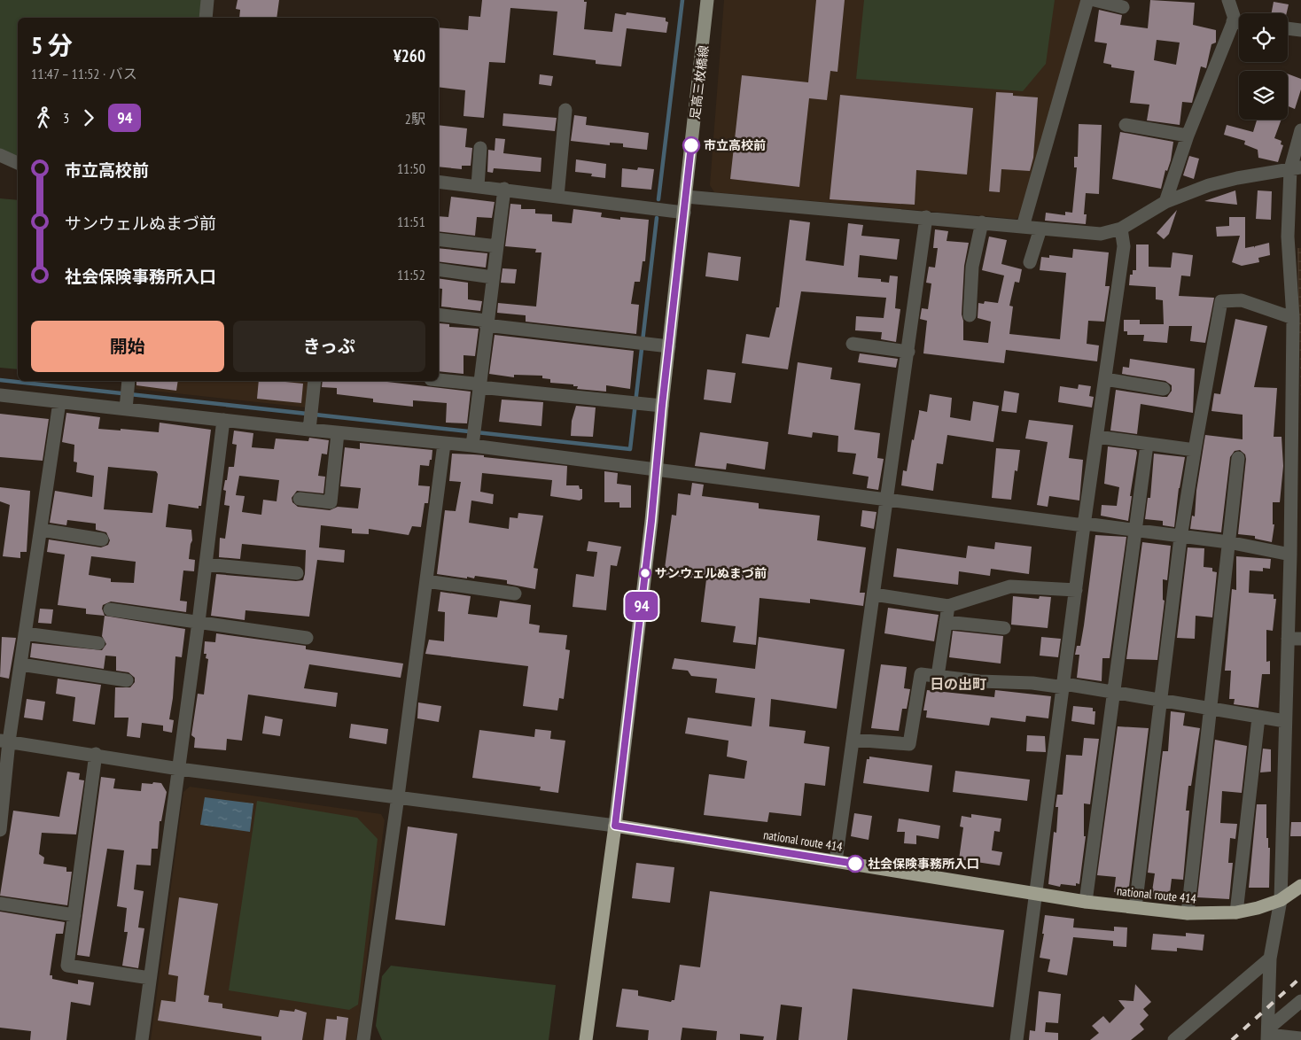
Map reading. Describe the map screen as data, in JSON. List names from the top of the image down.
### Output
{
  "streets": {
    "highway": ["national route 414"],
    "main road": ["足高三枚橋線"]
  },
  "crossings": [
    ["足高三枚橋線", "national route 414"]
  ],
  "districts": ["日の出町"],
  "places": ["市立高校前", "サンウェルぬまづ前", "社会保険事務所入口"],
  "lines": ["bus line 94"],
  "page": {
    "on_map": "94",
    "heading": ["5 分", "11:47 – 11:52 · バス", "¥260"],
    "legs": ["3", "94", "2駅"],
    "list": [
      {
        "name": "市立高校前",
        "value": "11:50"
      },
      {
        "name": "サンウェルぬまづ前",
        "value": "11:51"
      },
      {
        "name": "社会保険事務所入口",
        "value": "11:52"
      }
    ],
    "buttons": ["開始", "きっぷ"]
  }
}
